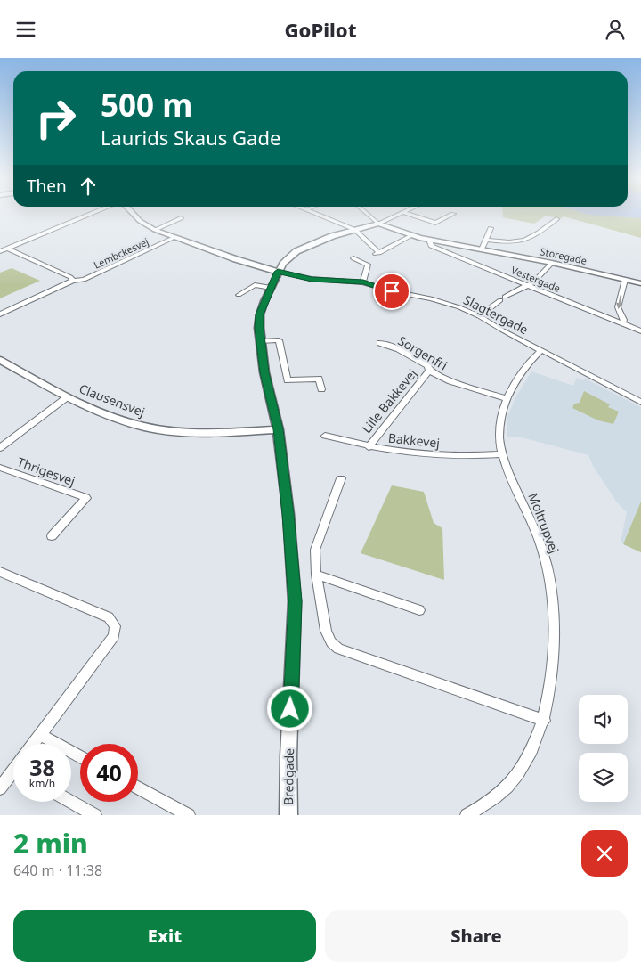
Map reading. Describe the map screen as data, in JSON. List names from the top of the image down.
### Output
{
  "streets": {
    "street": [
      "Lembckesvej",
      "Storegade",
      "Vestergade",
      "Slagtergade",
      "Sorgenfri",
      "Clausensvej",
      "Lille Bakkevej",
      "Bakkevej",
      "Thrigesvej",
      "Moltrupvej",
      "Bredgade"
    ]
  },
  "crossings": [
    ["Storegade", "Vestergade"],
    ["Storegade", "Bredgade"],
    ["Slagtergade", "Moltrupvej"],
    ["Slagtergade", "Bredgade"],
    ["Sorgenfri", "Lille Bakkevej"],
    ["Sorgenfri", "Moltrupvej"],
    ["Clausensvej", "Thrigesvej"],
    ["Clausensvej", "Bredgade"],
    ["Lille Bakkevej", "Bakkevej"],
    ["Bakkevej", "Moltrupvej"]
  ],
  "page": {
    "header": "GoPilot",
    "turn": ["500 m", "Laurids Skaus Gade"],
    "then": "Then",
    "speed": "38 km/h",
    "limit": "40",
    "heading": ["2 min", "640 m · 11:38"],
    "buttons": ["Exit", "Share"]
  }
}
